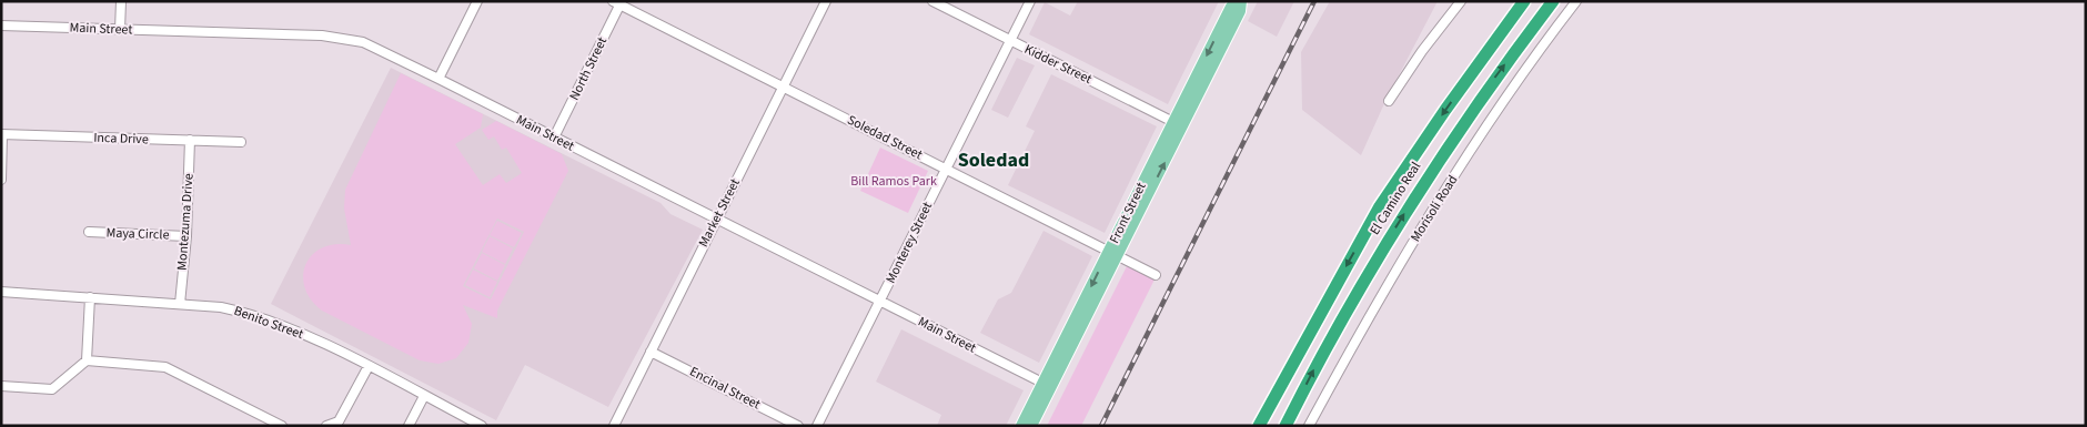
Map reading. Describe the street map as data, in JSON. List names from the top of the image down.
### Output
{
  "streets": {
    "highway": ["El Camino Real"],
    "main road": ["Front Street"],
    "street": [
      "Main Street",
      "Kidder Street",
      "North Street",
      "Soledad Street",
      "Inca Drive",
      "Morisoli Road",
      "Market Street",
      "Montezuma Drive",
      "Maya Circle",
      "Monterey Street",
      "Benito Street",
      "Encinal Street"
    ]
  },
  "crossings": [
    ["Main Street", "North Street"],
    ["Main Street", "Market Street"],
    ["Main Street", "Front Street"],
    ["Main Street", "Monterey Street"],
    ["Kidder Street", "Front Street"],
    ["Kidder Street", "Monterey Street"],
    ["North Street", "Soledad Street"],
    ["Soledad Street", "Market Street"],
    ["Soledad Street", "Front Street"],
    ["Soledad Street", "Monterey Street"],
    ["Inca Drive", "Montezuma Drive"],
    ["Market Street", "Encinal Street"],
    ["Montezuma Drive", "Maya Circle"],
    ["Montezuma Drive", "Benito Street"]
  ],
  "districts": ["Soledad"],
  "parks": ["Bill Ramos Park"]
}
